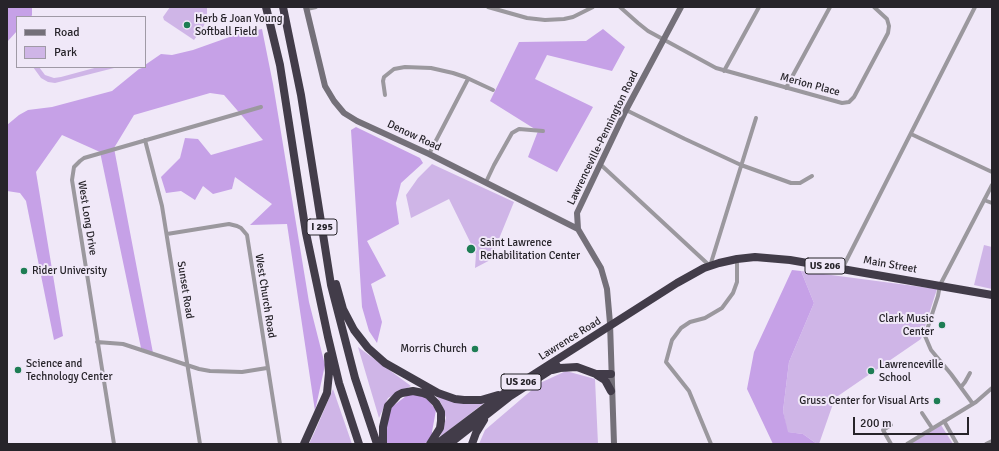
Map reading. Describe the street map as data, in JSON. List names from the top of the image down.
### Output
{
  "streets": {
    "highway": [
      "I 295",
      "Main Street",
      "US 206",
      "Lawrence Road"
    ],
    "street": [
      "Merion Place",
      "Denow Road",
      "Lawrenceville-Pennington Road",
      "West Long Drive",
      "Sunset Road",
      "West Church Road"
    ]
  },
  "crossings": [
    ["Merion Place", "Lawrenceville-Pennington Road"],
    ["Denow Road", "Lawrenceville-Pennington Road"],
    ["West Long Drive", "Sunset Road"],
    ["Main Street", "Lawrence Road"],
    ["Sunset Road", "West Church Road"]
  ],
  "places": [
    "Herb & Joan Young Softball Field",
    "Saint Lawrence Rehabilitation Center",
    "Rider University",
    "Clark Music Center",
    "Morris Church",
    "Science and Technology Center",
    "Lawrenceville School",
    "Gruss Center for Visual Arts"
  ],
  "legend": ["Road", "Park"],
  "scale_bar": "200 m"
}
